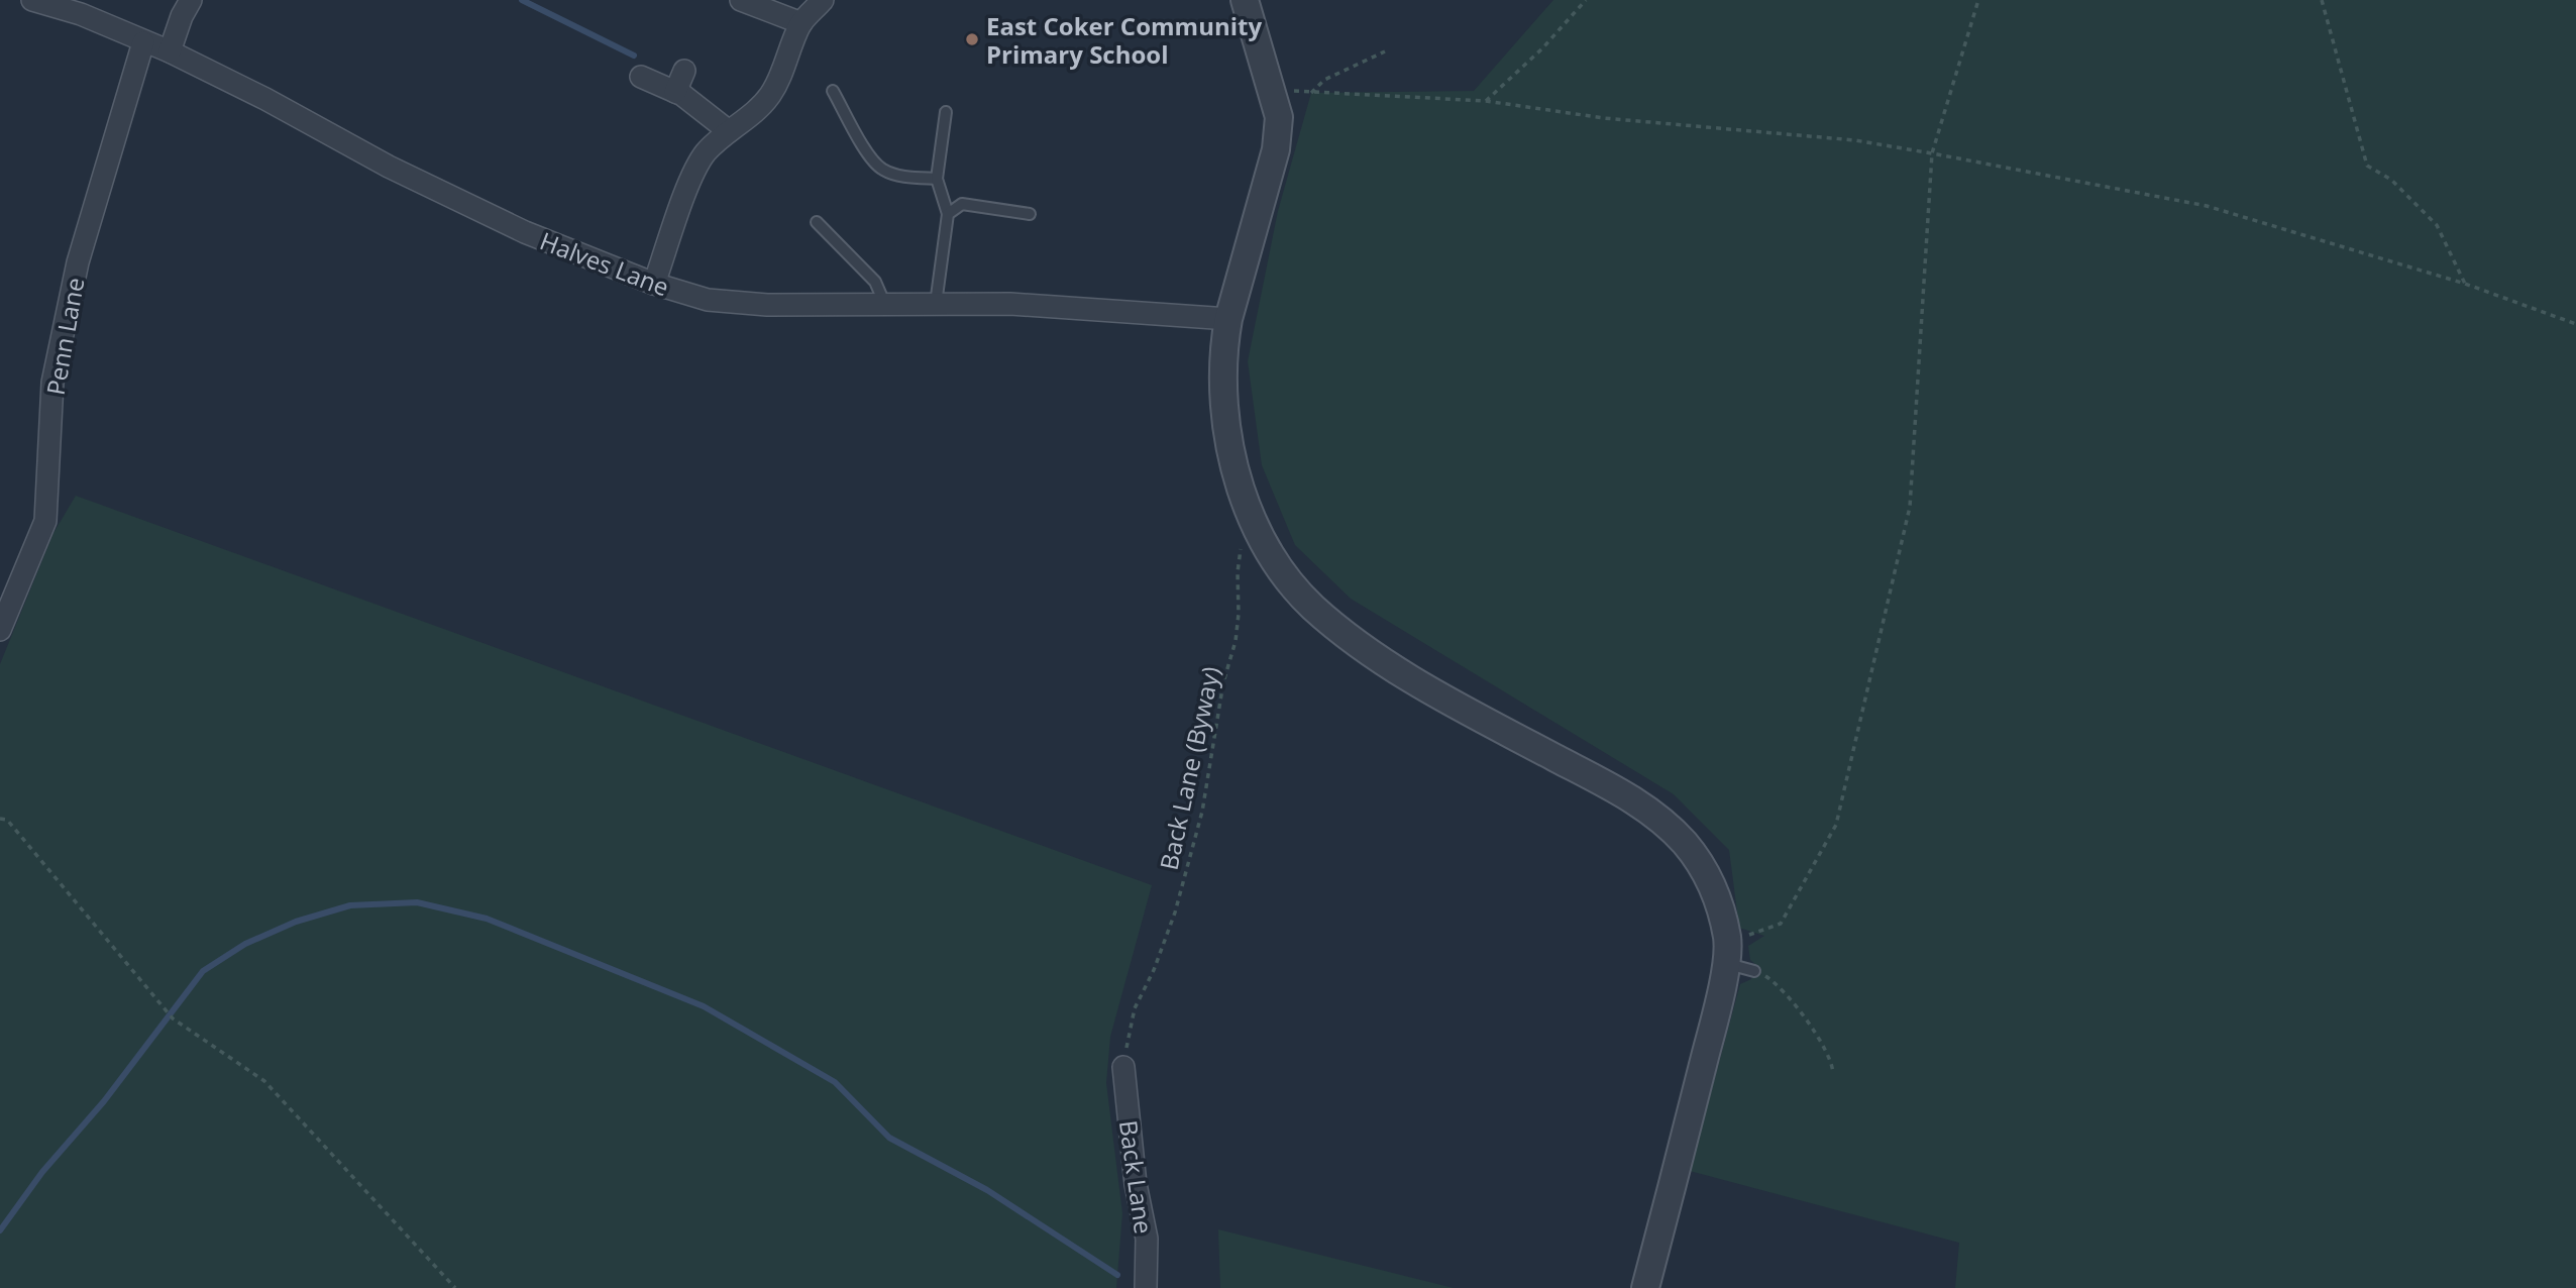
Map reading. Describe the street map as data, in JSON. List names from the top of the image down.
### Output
{
  "streets": {
    "street": ["Halves Lane", "Penn Lane", "Back Lane"],
    "path": ["Back Lane (Byway)"]
  },
  "crossings": [
    ["Halves Lane", "Penn Lane"],
    ["Back Lane (Byway)", "Back Lane"]
  ],
  "places": ["East Coker Community Primary School"]
}
